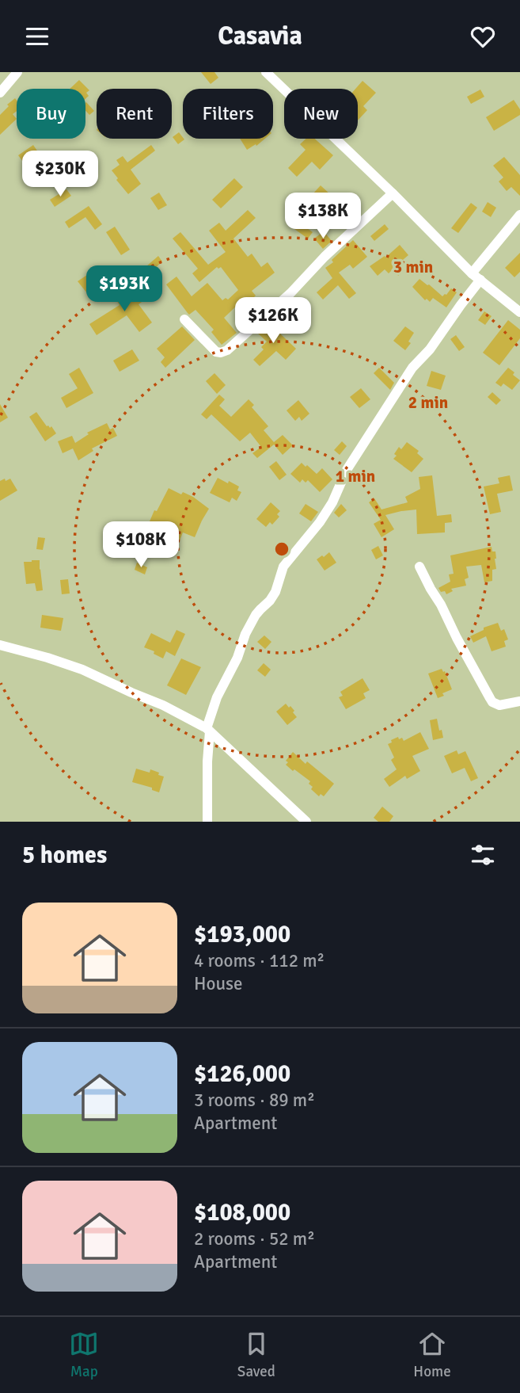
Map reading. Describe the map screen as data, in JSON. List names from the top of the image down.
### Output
{
  "page": {
    "header": "Casavia",
    "chip": [
      "Buy",
      "Rent",
      "Filters",
      "New"
    ],
    "price": [
      "$230K",
      "$138K",
      "$193K",
      "$126K",
      "$108K"
    ],
    "heading": "5 homes",
    "list": [
      {
        "name": "$193,000",
        "note": "4 rooms · 112 m² · House"
      },
      {
        "name": "$126,000",
        "note": "3 rooms · 89 m² · Apartment"
      },
      {
        "name": "$108,000",
        "note": "2 rooms · 52 m² · Apartment"
      }
    ],
    "tabs": ["Map", "Saved", "Home"]
  },
  "rings": ["3 min", "2 min", "1 min"]
}
